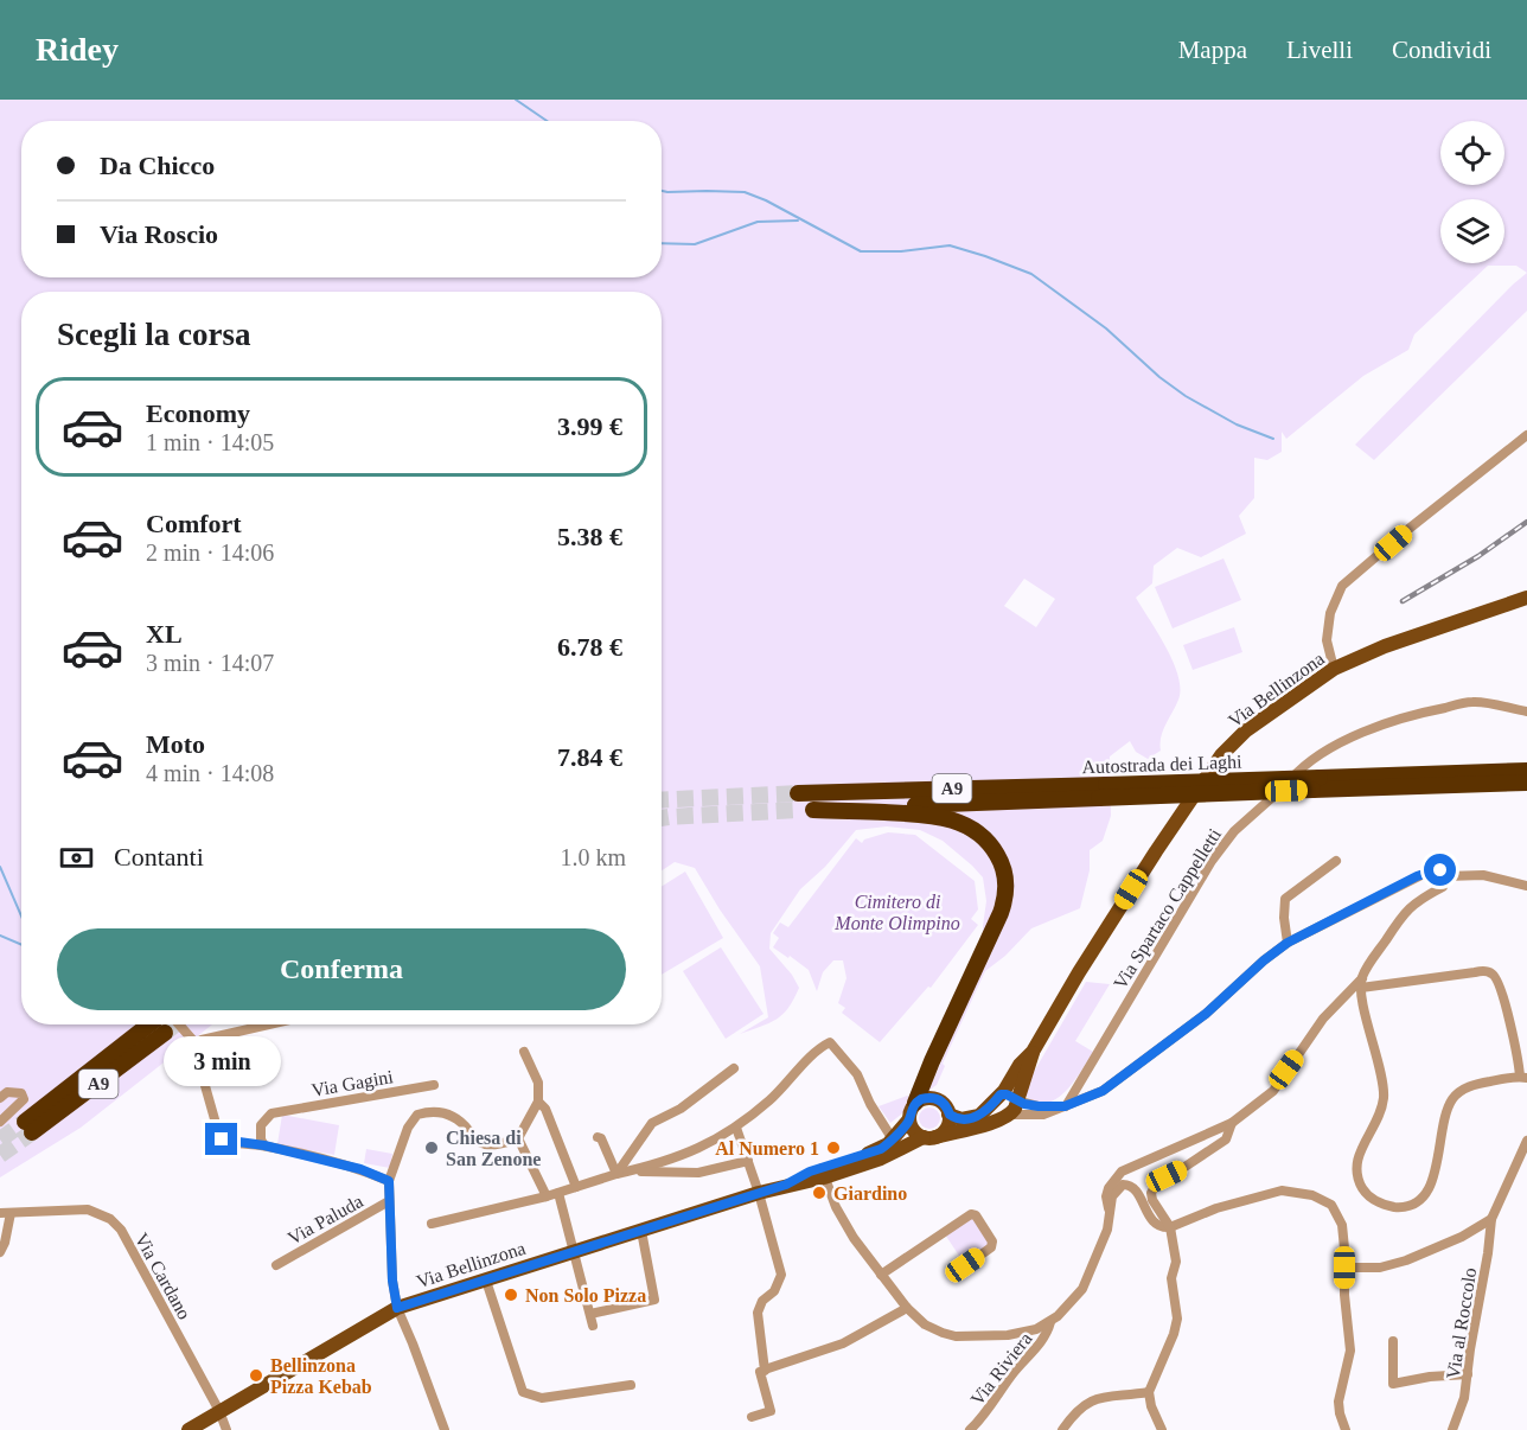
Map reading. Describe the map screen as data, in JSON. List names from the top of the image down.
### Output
{
  "streets": {
    "highway": ["Autostrada dei Laghi", "A9"],
    "main road": ["Via Bellinzona"],
    "street": [
      "Via Spartaco Cappelletti",
      "Via Gagini",
      "Via Paluda",
      "Via Cardano",
      "Via al Roccolo",
      "Via Riviera"
    ]
  },
  "crossings": [
    ["Via Bellinzona", "Autostrada dei Laghi"],
    ["Via Bellinzona", "Via Paluda"],
    ["Via Bellinzona", "Via Cardano"]
  ],
  "parks": ["Cimitero di Monte Olimpino"],
  "places": [
    "Chiesa di San Zenone",
    "Al Numero 1",
    "Giardino",
    "Non Solo Pizza",
    "Bellinzona Pizza Kebab"
  ],
  "page": {
    "header": "Ridey",
    "nav": ["Mappa", "Livelli", "Condividi"],
    "banner": ["Da Chicco", "Via Roscio"],
    "heading": "Scegli la corsa",
    "list": [
      {
        "name": "Economy",
        "note": "1 min · 14:05",
        "value": "3.99 €"
      },
      {
        "name": "Comfort",
        "note": "2 min · 14:06",
        "value": "5.38 €"
      },
      {
        "name": "XL",
        "note": "3 min · 14:07",
        "value": "6.78 €"
      },
      {
        "name": "Moto",
        "note": "4 min · 14:08",
        "value": "7.84 €"
      }
    ],
    "pay": ["Contanti", "1.0 km"],
    "buttons": "Conferma",
    "bubble": "3 min"
  }
}
